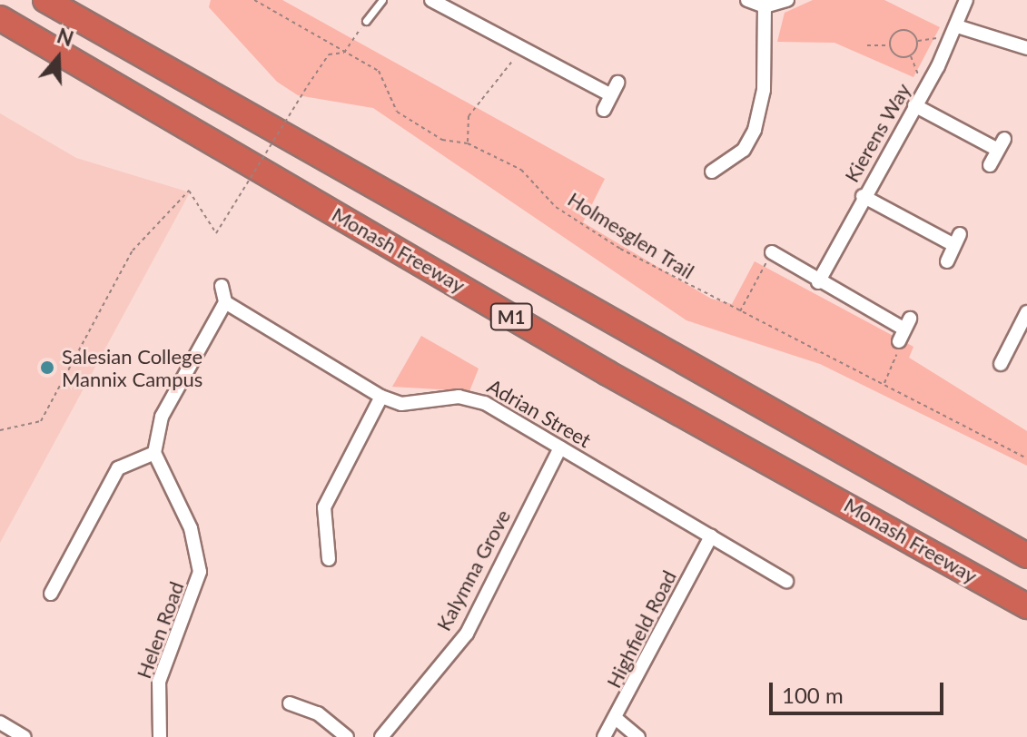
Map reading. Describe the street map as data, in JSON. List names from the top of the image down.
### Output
{
  "streets": {
    "highway": ["Monash Freeway", "M1"],
    "street": [
      "Kierens Way",
      "Adrian Street",
      "Kalymna Grove",
      "Highfield Road",
      "Helen Road"
    ],
    "path": ["Holmesglen Trail"]
  },
  "crossings": [
    ["Adrian Street", "Kalymna Grove"],
    ["Adrian Street", "Highfield Road"]
  ],
  "places": ["Salesian College Mannix Campus"],
  "scale_bar": "100 m",
  "north": "top"
}
